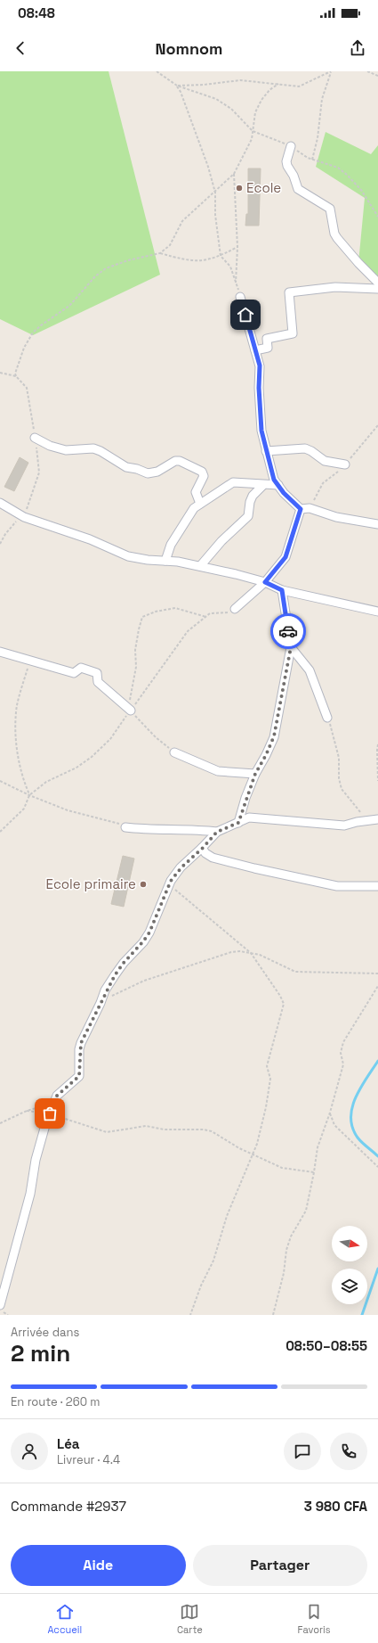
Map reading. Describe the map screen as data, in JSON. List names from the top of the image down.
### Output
{
  "places": ["Ecole", "Ecole primaire"],
  "north": "right",
  "page": {
    "status": "08:48",
    "header": "Nomnom",
    "heading": ["2 min", "Arrivée dans", "08:50–08:55"],
    "panel": [
      "Léa",
      "Livreur · 4.4",
      "Commande #2937",
      "3 980 CFA"
    ],
    "bar": "En route · 260 m",
    "buttons": ["Aide", "Partager"],
    "tabs": ["Accueil", "Carte", "Favoris"]
  }
}
